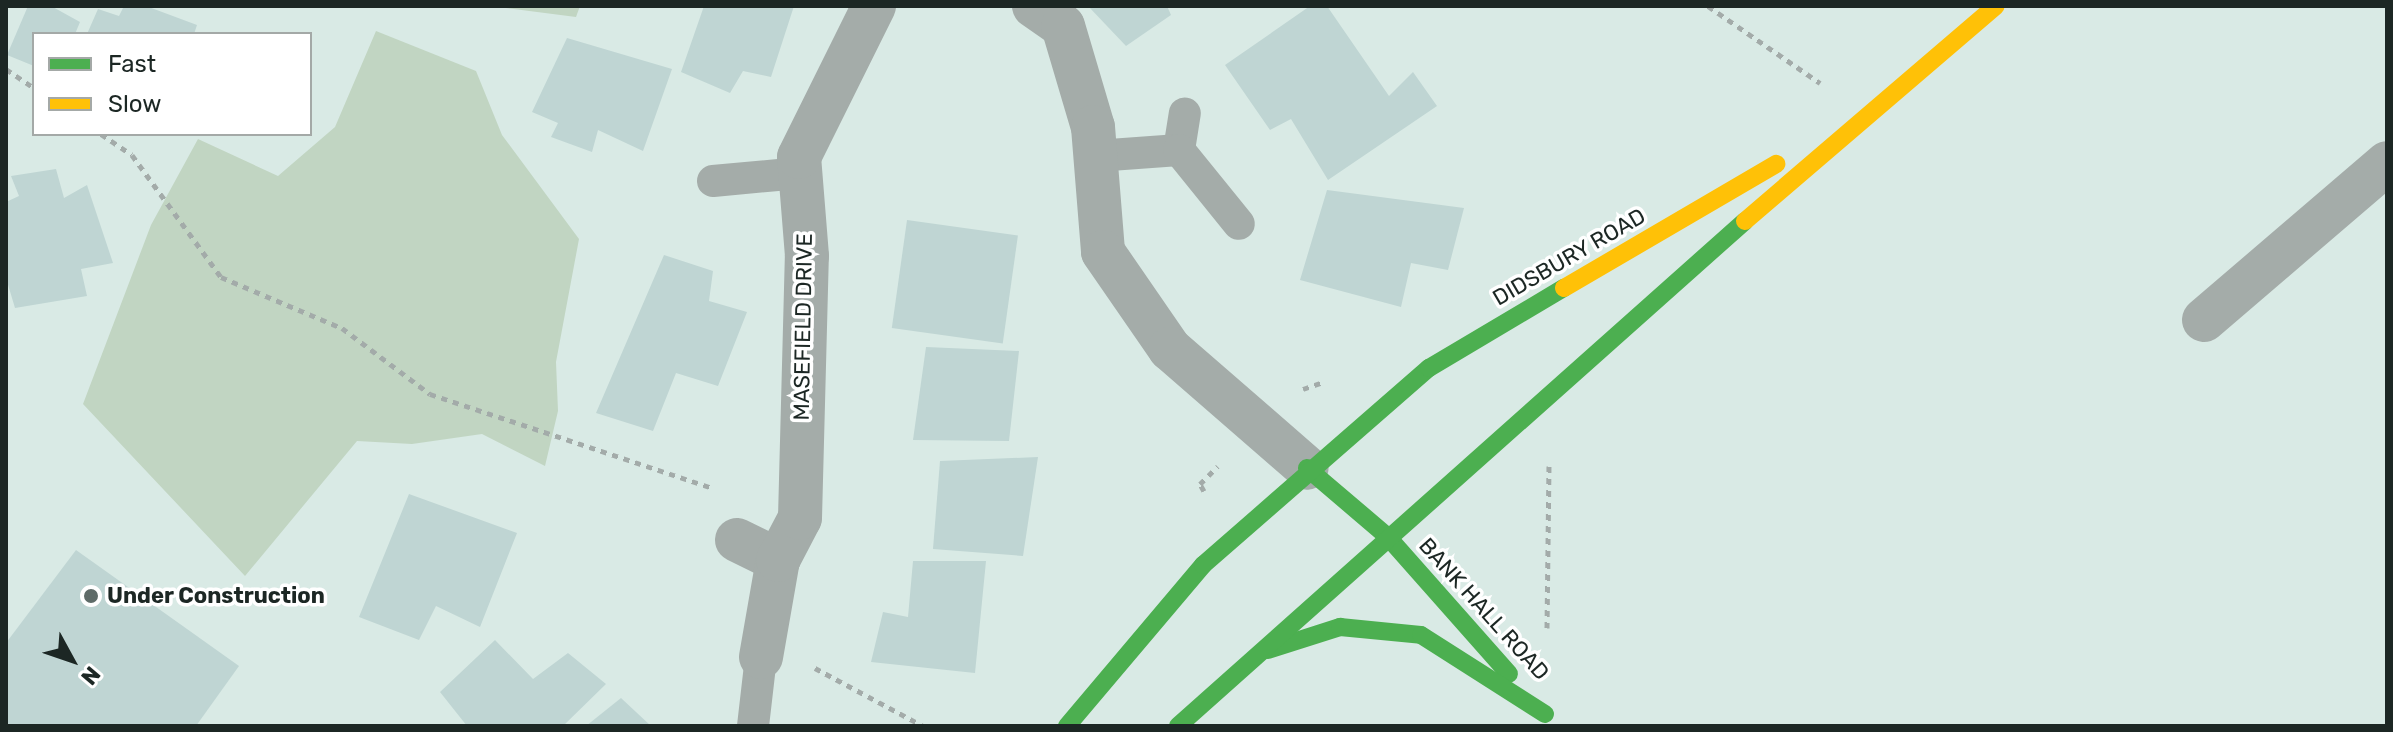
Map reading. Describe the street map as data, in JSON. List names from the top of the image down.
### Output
{
  "streets": {
    "main road": ["DIDSBURY ROAD", "BANK HALL ROAD"],
    "street": ["MASEFIELD DRIVE"]
  },
  "crossings": [
    ["DIDSBURY ROAD", "BANK HALL ROAD"]
  ],
  "places": ["Under Construction"],
  "legend": ["Fast", "Slow"],
  "north": "bottom right"
}
